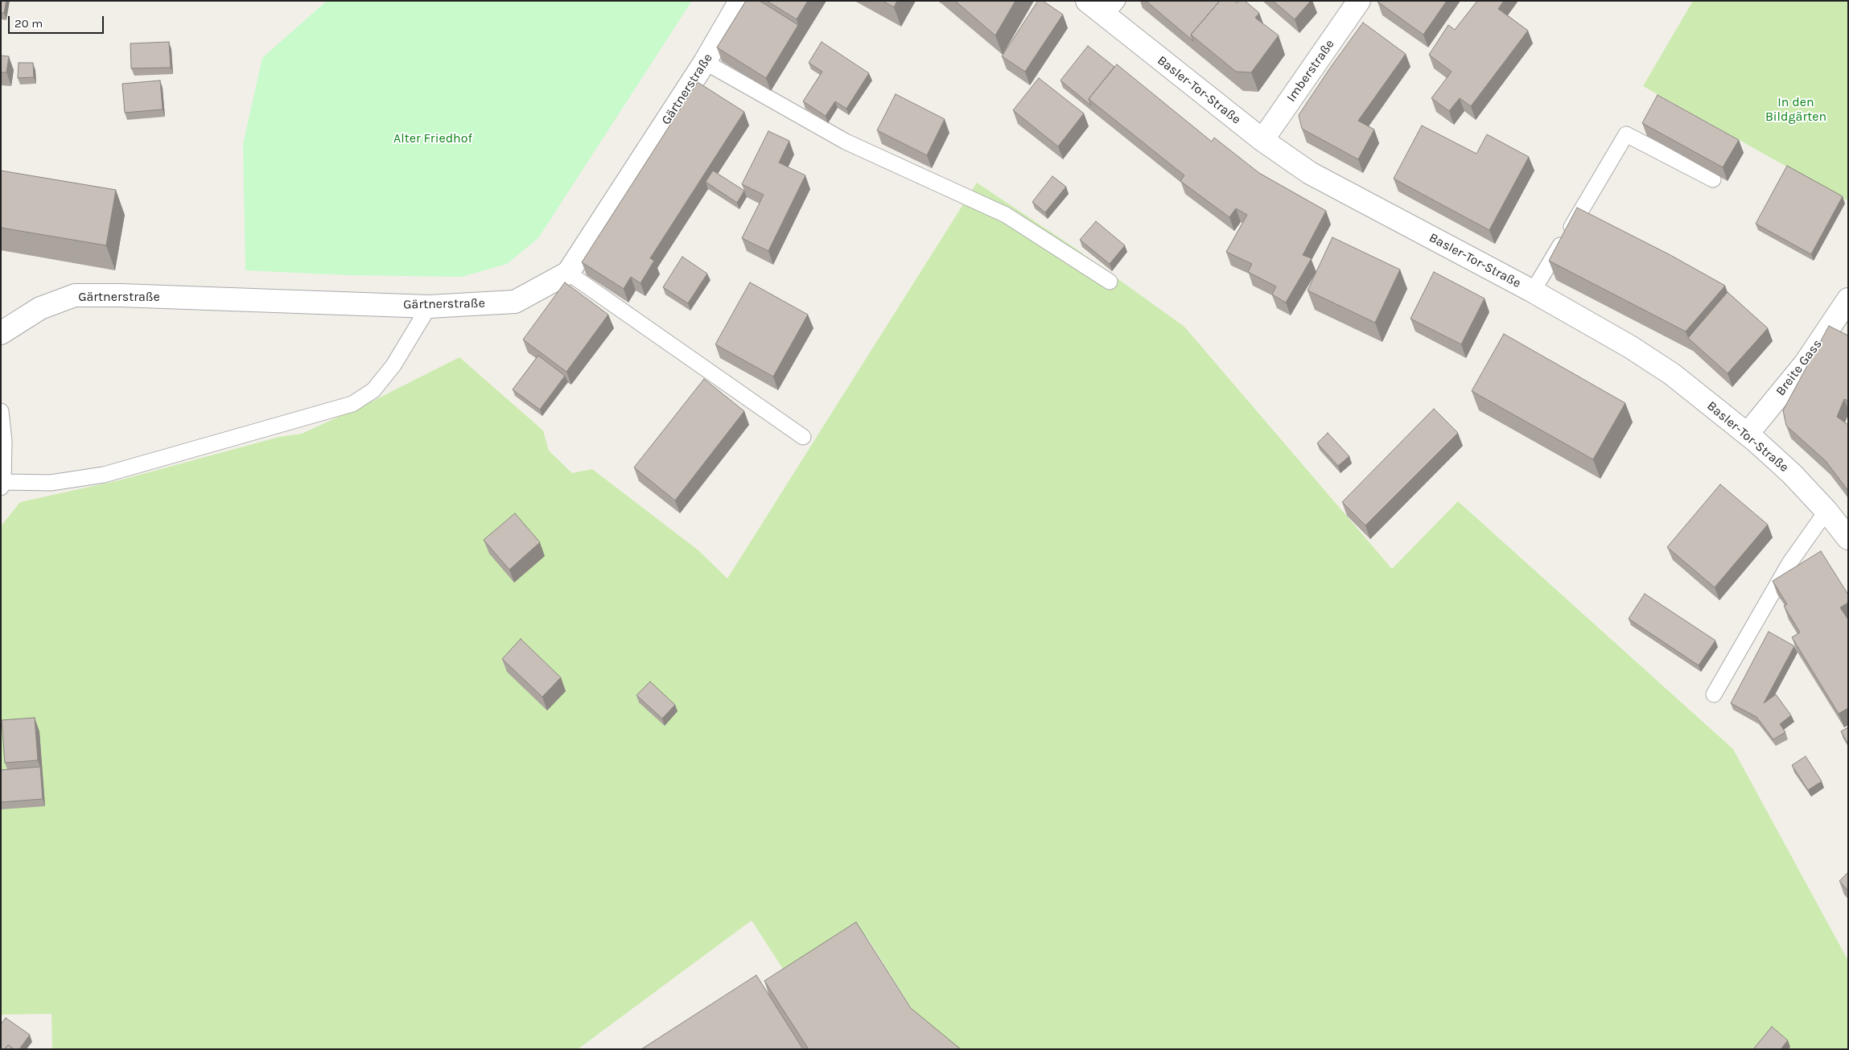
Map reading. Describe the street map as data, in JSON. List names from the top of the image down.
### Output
{
  "streets": {
    "street": [
      "Imberstraße",
      "Gärtnerstraße",
      "Basler-Tor-Straße",
      "Breite Gass"
    ]
  },
  "crossings": [
    ["Imberstraße", "Basler-Tor-Straße"],
    ["Basler-Tor-Straße", "Breite Gass"]
  ],
  "parks": ["In den Bildgärten", "Alter Friedhof"],
  "scale_bar": "20 m"
}
